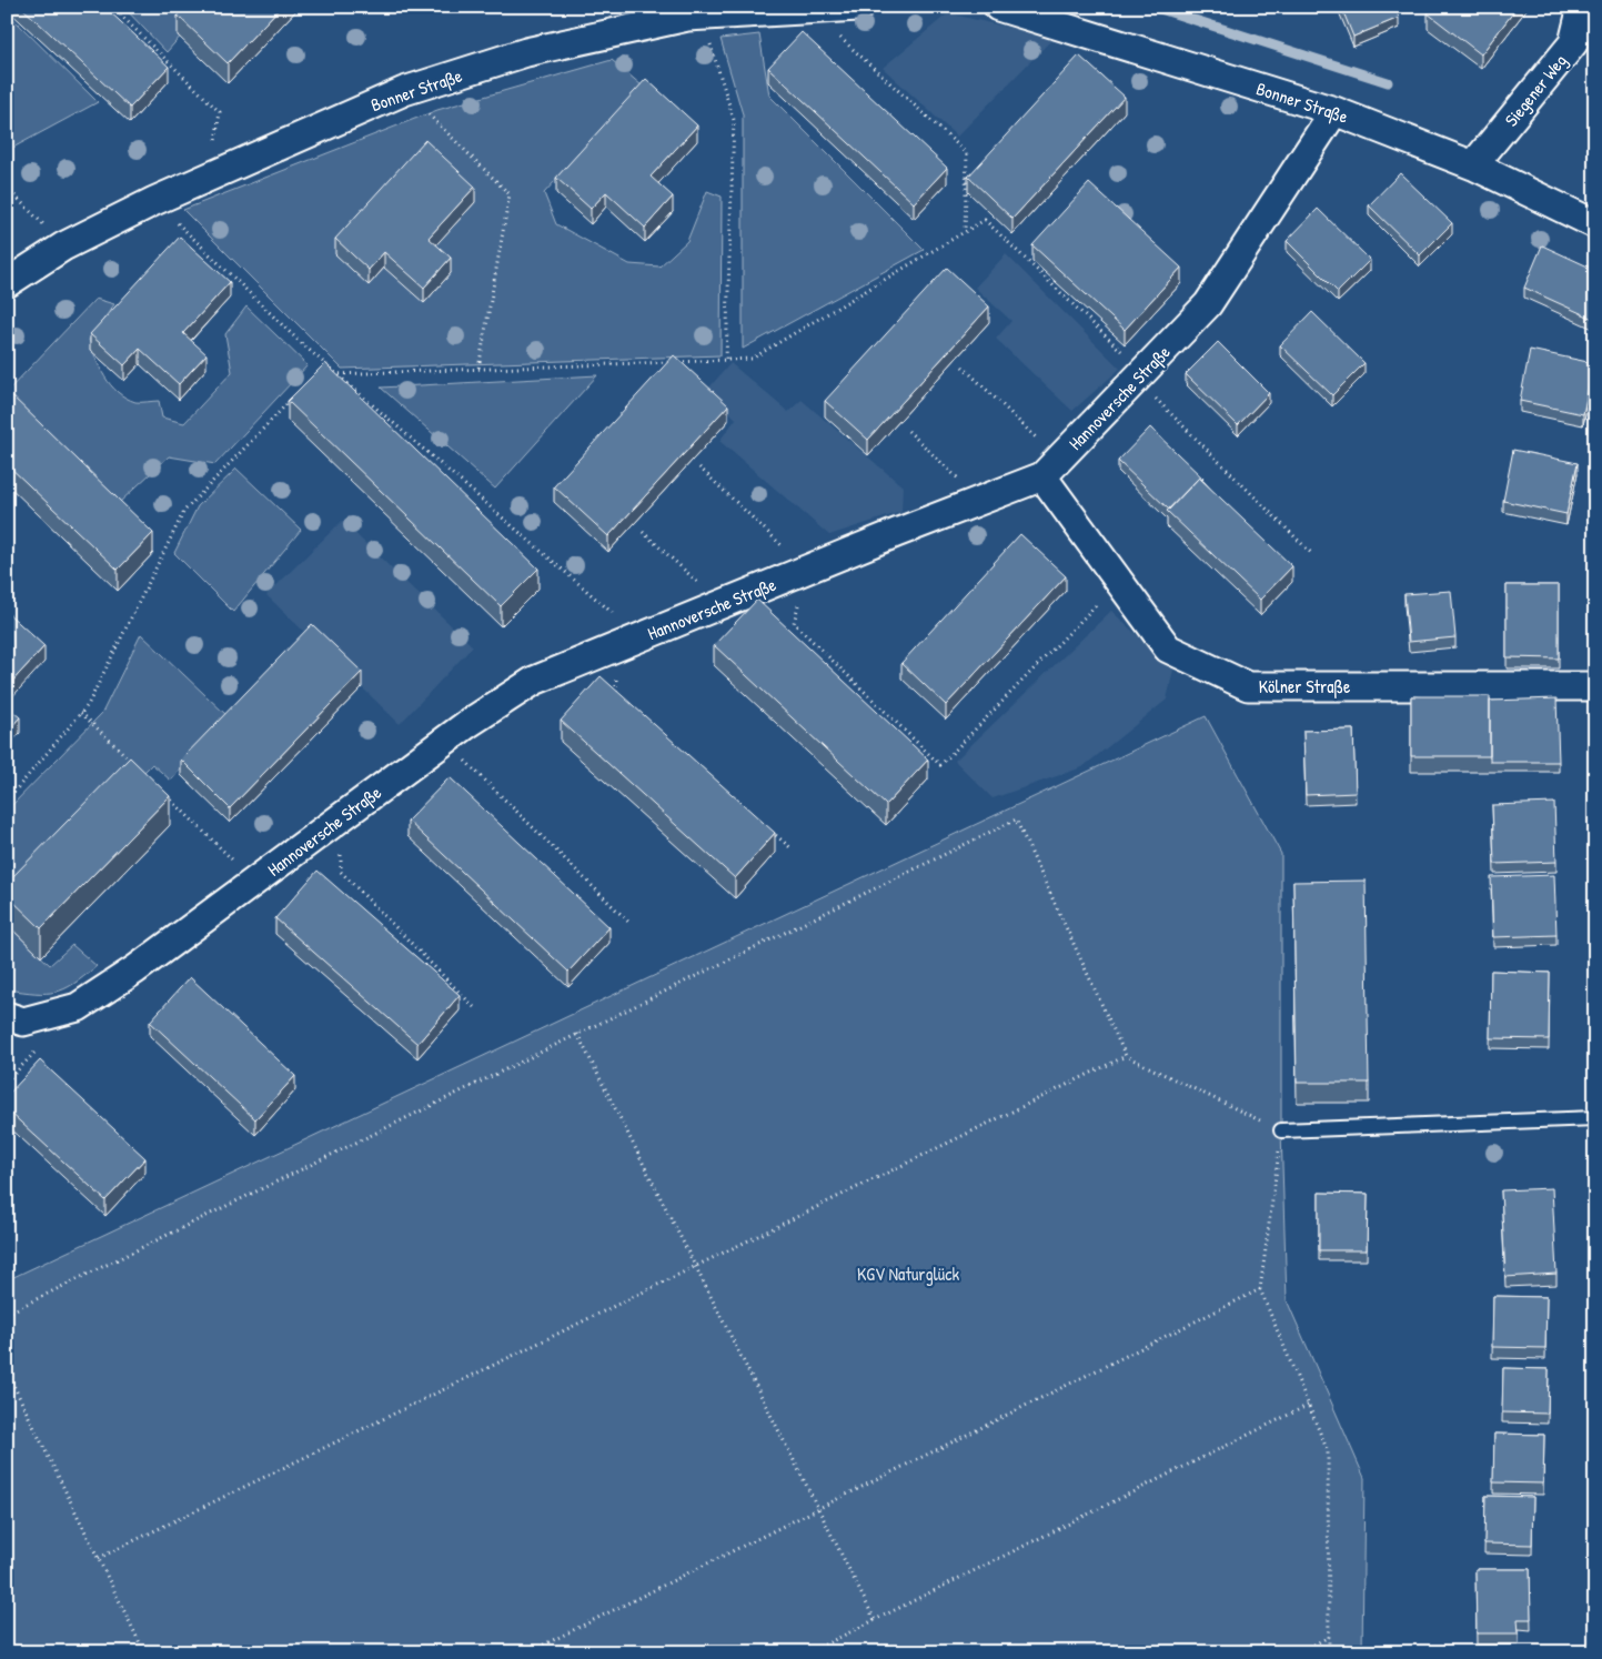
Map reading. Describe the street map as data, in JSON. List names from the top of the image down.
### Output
{
  "streets": {
    "street": [
      "Bonner Straße",
      "Siegener Weg",
      "Hannoversche Straße",
      "Kölner Straße"
    ]
  },
  "crossings": [
    ["Bonner Straße", "Siegener Weg"],
    ["Bonner Straße", "Hannoversche Straße"],
    ["Hannoversche Straße", "Kölner Straße"]
  ],
  "parks": ["KGV Naturglück"]
}
